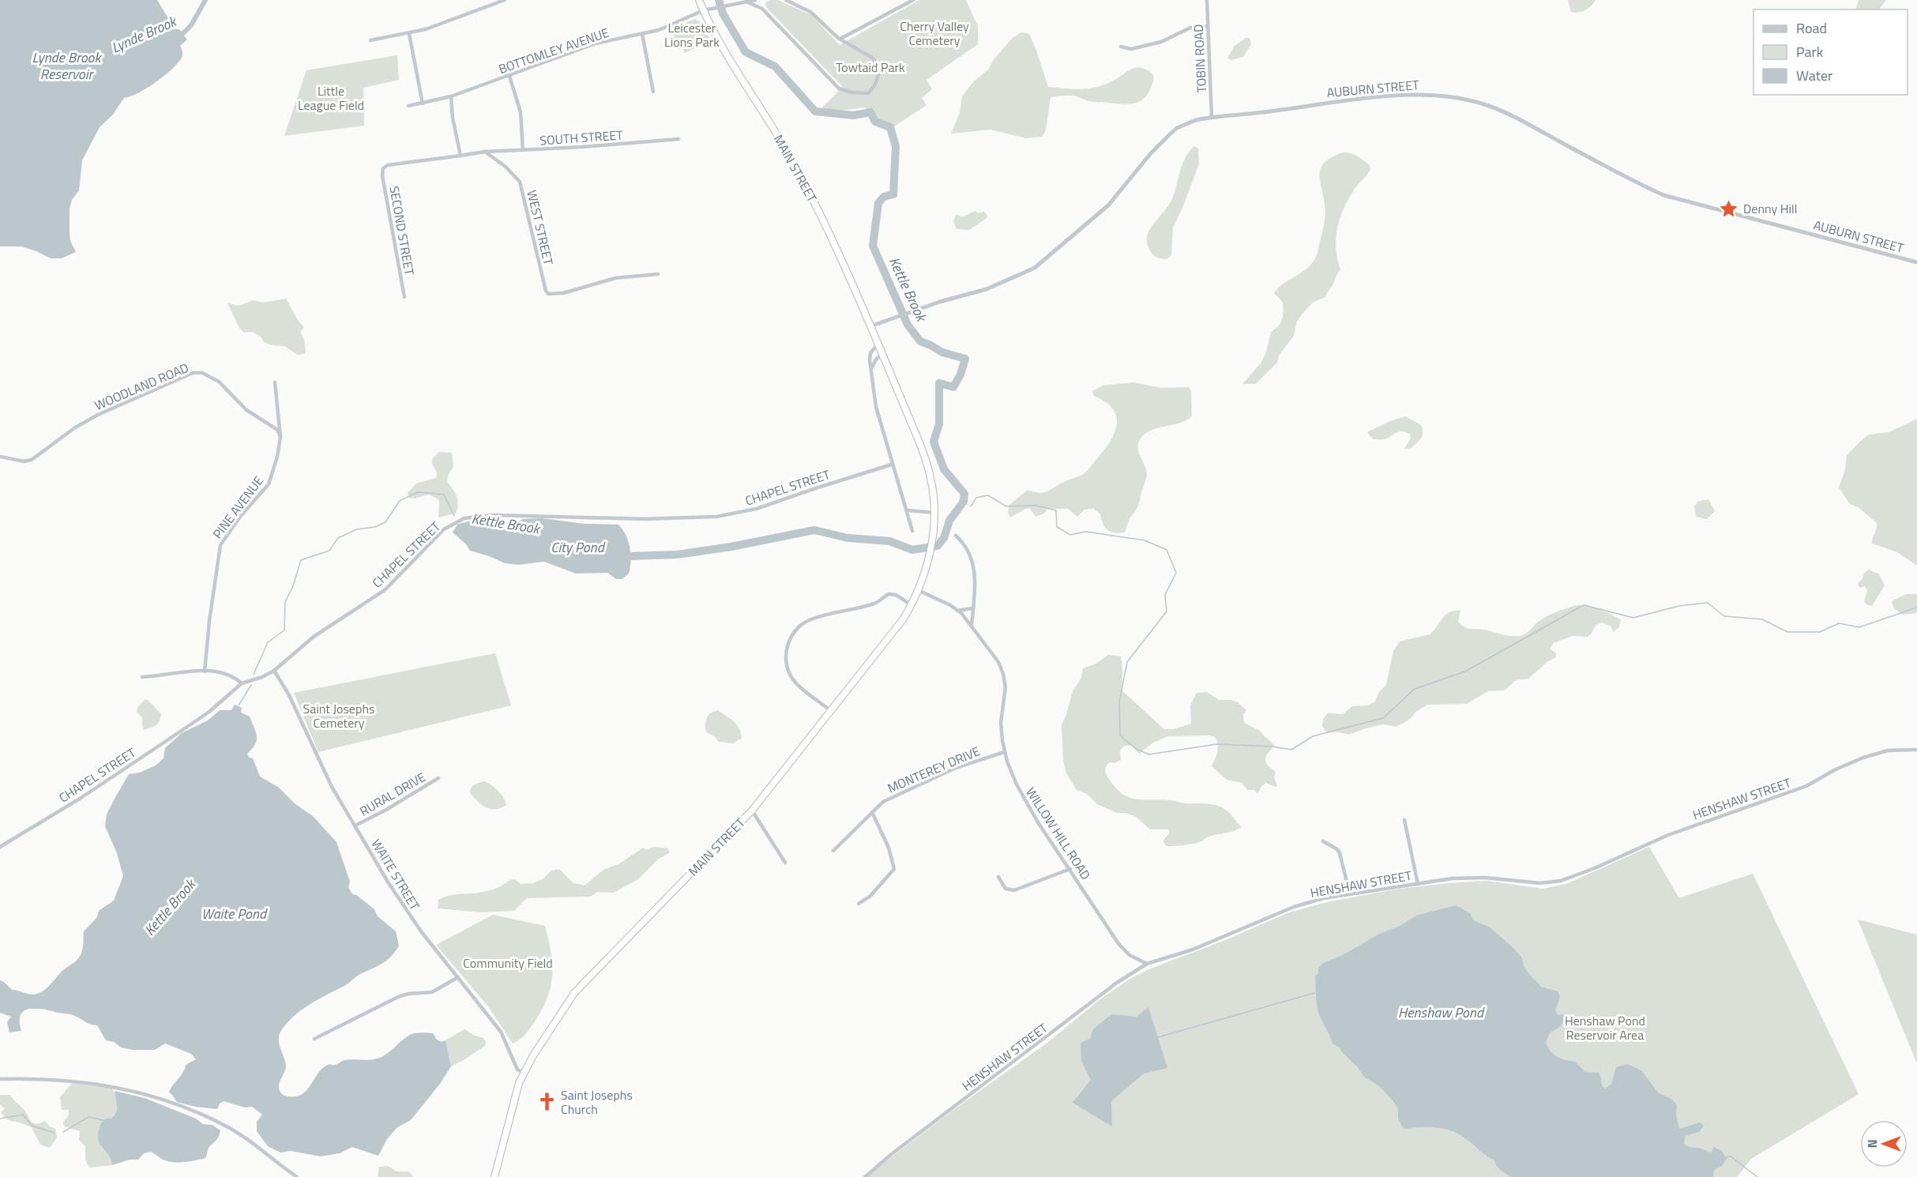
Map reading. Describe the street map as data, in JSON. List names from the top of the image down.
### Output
{
  "streets": {
    "highway": ["MAIN STREET"],
    "street": [
      "BOTTOMLEY AVENUE",
      "TOBIN ROAD",
      "AUBURN STREET",
      "SOUTH STREET",
      "WEST STREET",
      "SECOND STREET",
      "WOODLAND ROAD",
      "CHAPEL STREET",
      "PINE AVENUE",
      "MONTEREY DRIVE",
      "RURAL DRIVE",
      "HENSHAW STREET",
      "WILLOW HILL ROAD",
      "WAITE STREET"
    ]
  },
  "crossings": [
    ["BOTTOMLEY AVENUE", "MAIN STREET"],
    ["TOBIN ROAD", "AUBURN STREET"],
    ["AUBURN STREET", "MAIN STREET"],
    ["SOUTH STREET", "WEST STREET"],
    ["MAIN STREET", "WILLOW HILL ROAD"],
    ["MAIN STREET", "WAITE STREET"],
    ["WOODLAND ROAD", "PINE AVENUE"],
    ["CHAPEL STREET", "WAITE STREET"],
    ["MONTEREY DRIVE", "WILLOW HILL ROAD"],
    ["RURAL DRIVE", "WAITE STREET"],
    ["HENSHAW STREET", "WILLOW HILL ROAD"]
  ],
  "water": [
    "Lynde Brook",
    "Lynde Brook Reservoir",
    "Kettle Brook",
    "City Pond",
    "Waite Pond",
    "Henshaw Pond"
  ],
  "parks": [
    "Cherry Valley Cemetery",
    "Leicester Lions Park",
    "Towtaid Park",
    "Little League Field",
    "Saint Josephs Cemetery",
    "Community Field",
    "Henshaw Pond Reservoir Area"
  ],
  "places": {
    "place": ["Denny Hill"],
    "church": ["Saint Josephs Church"]
  },
  "legend": ["Road", "Park", "Water"],
  "north": "left"
}
